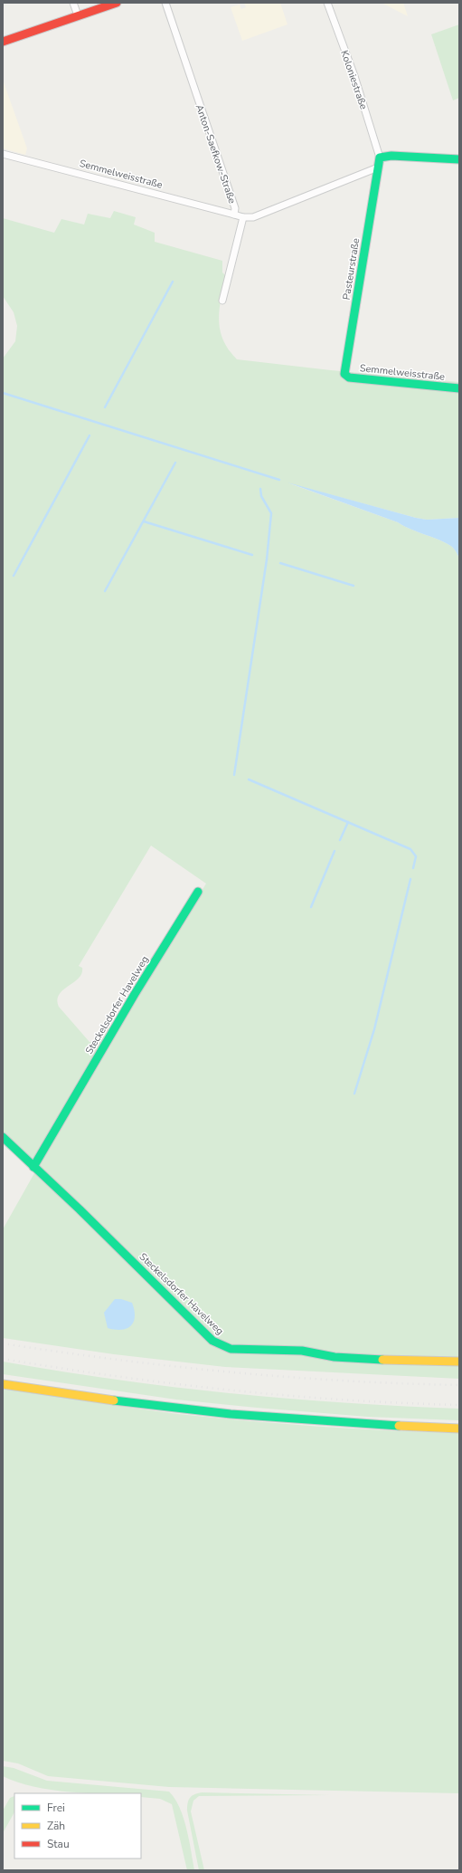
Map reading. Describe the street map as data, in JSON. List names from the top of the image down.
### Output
{
  "streets": {
    "street": [
      "Koloniestraße",
      "Anton-Saefkow-Straße",
      "Semmelweisstraße",
      "Pasteurstraße",
      "Steckelsdorfer Havelweg"
    ]
  },
  "crossings": [
    ["Anton-Saefkow-Straße", "Semmelweisstraße"],
    ["Semmelweisstraße", "Pasteurstraße"]
  ],
  "legend": ["Frei", "Zäh", "Stau"]
}
